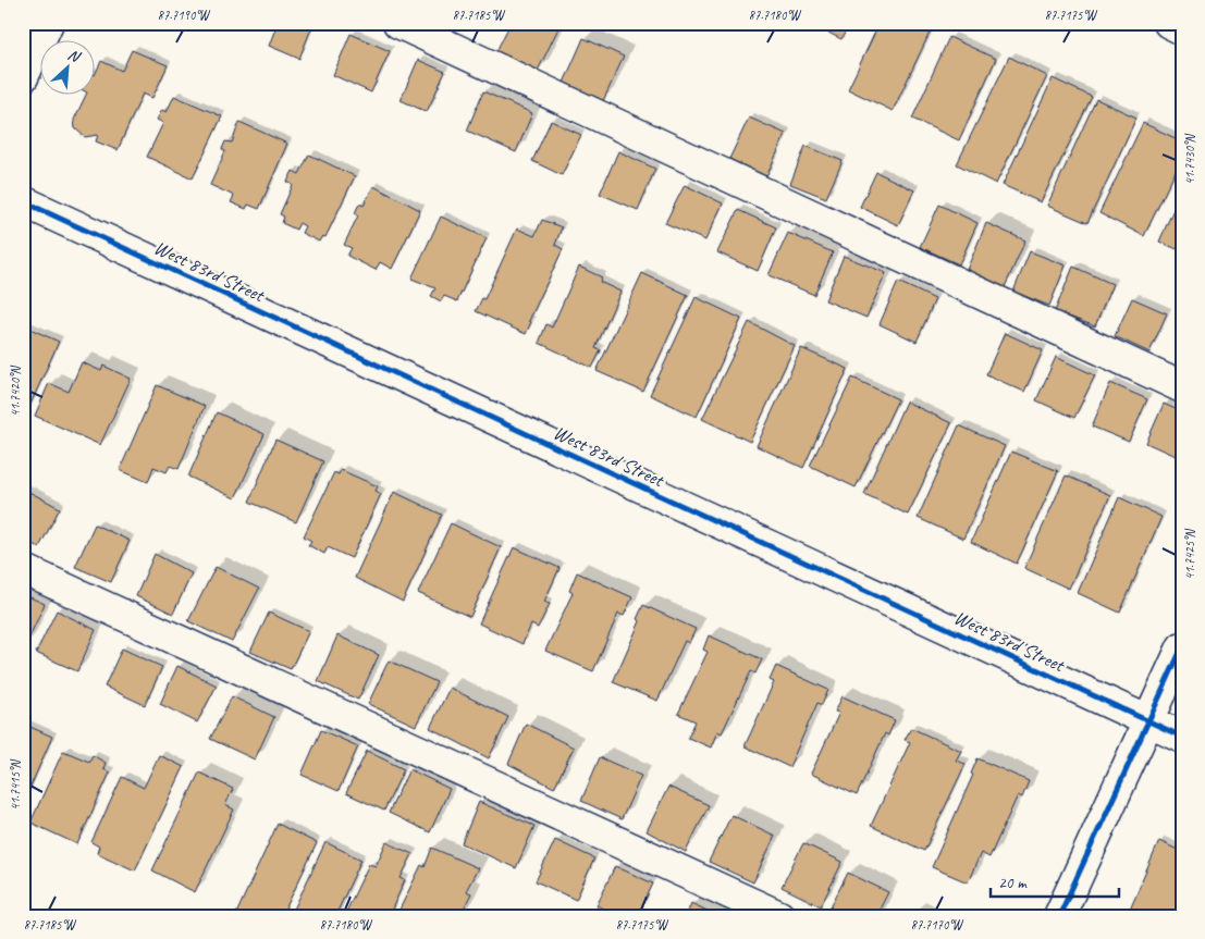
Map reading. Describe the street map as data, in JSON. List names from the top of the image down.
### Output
{
  "streets": {
    "street": ["West 83rd Street"]
  },
  "scale_bar": "20 m",
  "north": "top right",
  "coordinates": [
    "87.7190°W",
    "87.7185°W",
    "87.7180°W",
    "87.7175°W",
    "41.7430°N",
    "41.7420°N",
    "41.7425°N",
    "41.7415°N",
    "87.7170°W"
  ]
}
